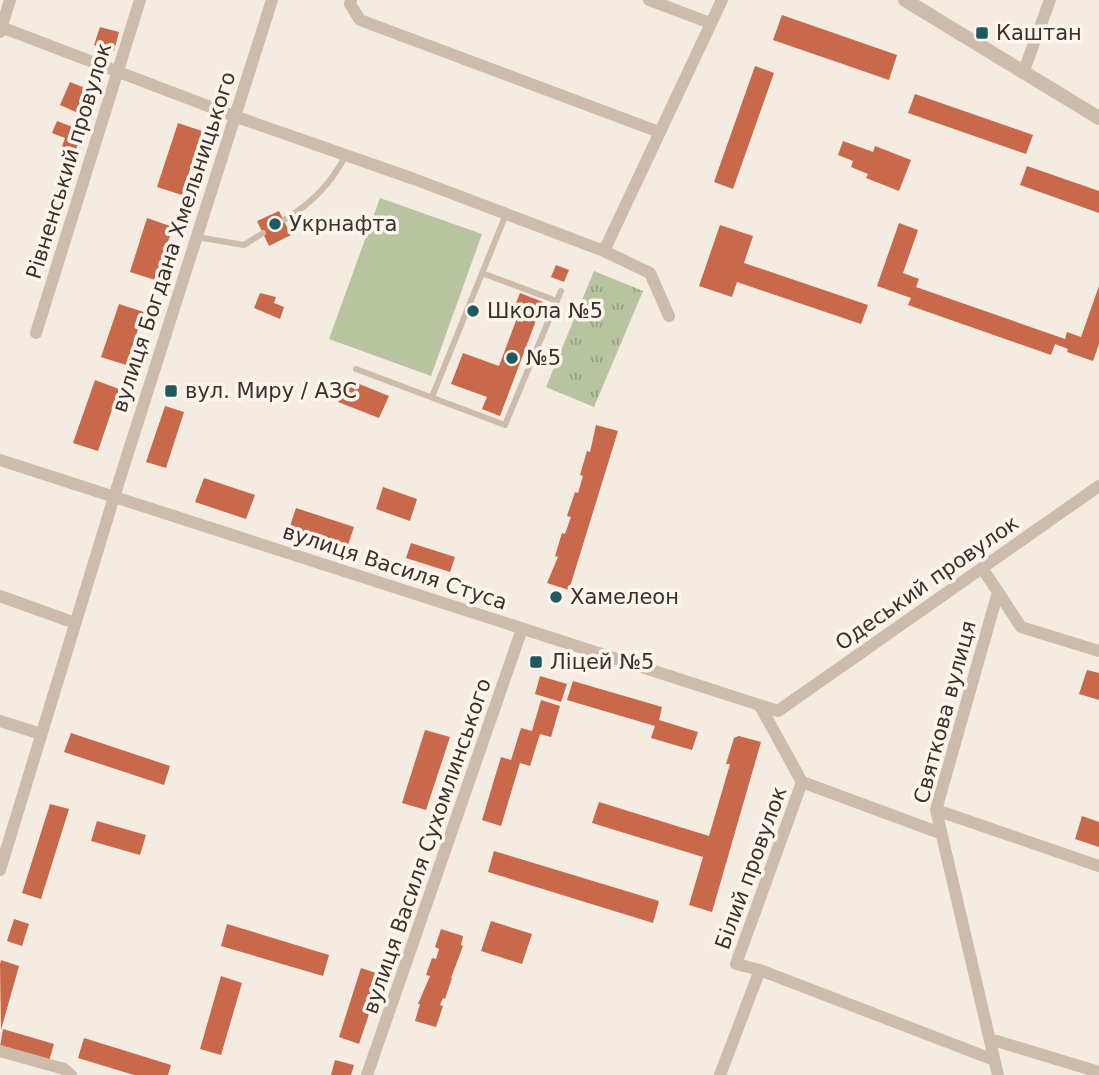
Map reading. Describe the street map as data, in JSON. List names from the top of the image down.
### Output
{
  "streets": {
    "street": [
      "Рівненський провулок",
      "вулиця Богдана Хмельницького",
      "вулиця Василя Стуса",
      "Одеський провулок",
      "Святкова вулиця",
      "вулиця Василя Сухомлинського",
      "Білий провулок"
    ]
  },
  "crossings": [
    ["вулиця Богдана Хмельницького", "вулиця Василя Стуса"],
    ["вулиця Василя Стуса", "Одеський провулок"],
    ["вулиця Василя Стуса", "вулиця Василя Сухомлинського"],
    ["Святкова вулиця", "Білий провулок"]
  ],
  "places": {
    "transit": ["Каштан", "вул. Миру / АЗС", "Ліцей №5"],
    "other": [
      "Укрнафта",
      "Школа №5",
      "№5",
      "Хамелеон"
    ]
  }
}
